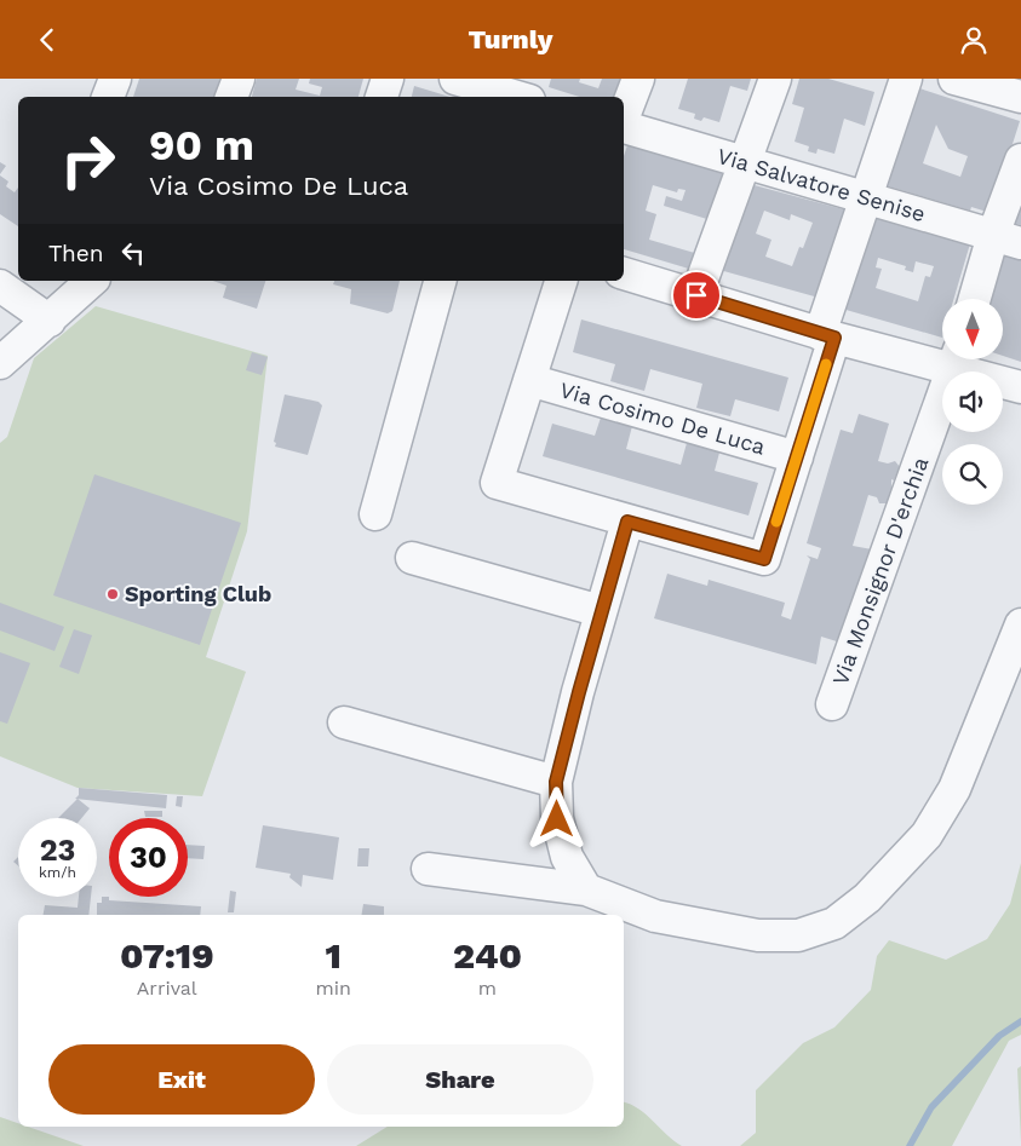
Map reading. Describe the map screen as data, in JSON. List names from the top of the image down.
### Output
{
  "streets": {
    "street": ["Via Salvatore Senise", "Via Cosimo De Luca", "Via Monsignor D'erchia"]
  },
  "crossings": [
    ["Via Salvatore Senise", "Via Cosimo De Luca"]
  ],
  "places": ["Sporting Club"],
  "north": "bottom",
  "page": {
    "header": "Turnly",
    "turn": ["90 m", "Via Cosimo De Luca"],
    "then": "Then",
    "speed": "23 km/h",
    "limit": "30",
    "eta": [
      "07:19",
      "Arrival",
      "1",
      "min",
      "240",
      "m"
    ],
    "buttons": ["Exit", "Share"]
  }
}
